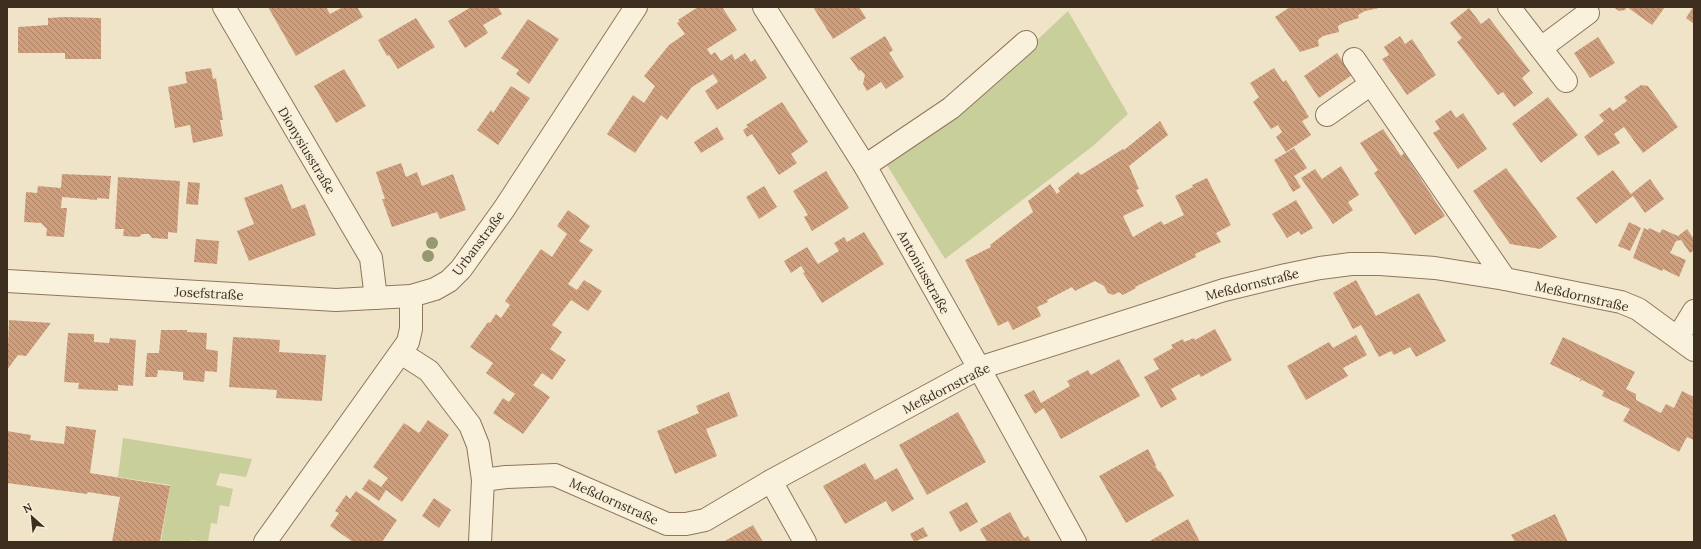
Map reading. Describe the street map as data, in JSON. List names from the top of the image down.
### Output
{
  "streets": {
    "street": [
      "Dionysiusstraße",
      "Urbanstraße",
      "Antoniusstraße",
      "Meßdornstraße",
      "Josefstraße"
    ]
  },
  "crossings": [
    ["Dionysiusstraße", "Josefstraße"],
    ["Urbanstraße", "Josefstraße"],
    ["Antoniusstraße", "Meßdornstraße"]
  ],
  "north": "top left"
}
